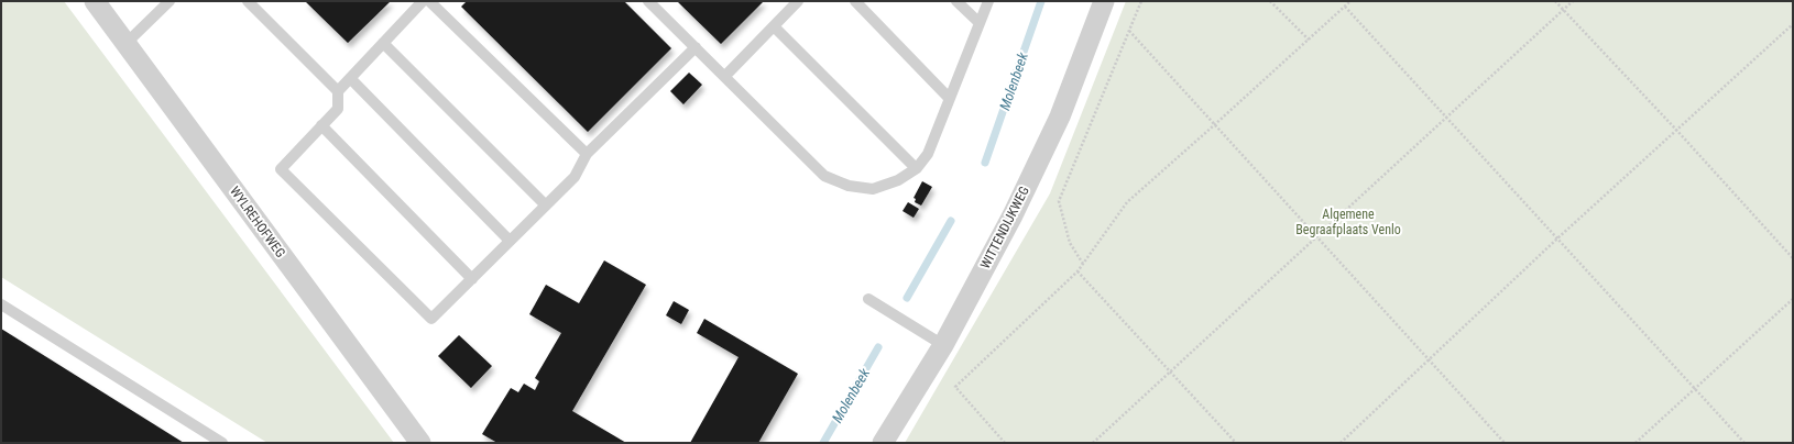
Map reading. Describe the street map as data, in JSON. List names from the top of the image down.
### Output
{
  "streets": {
    "street": ["WYLREHOFWEG", "WITTENDIJKWEG"]
  },
  "water": ["Molenbeek"],
  "parks": ["Algemene Begraafplaats Venlo"]
}
